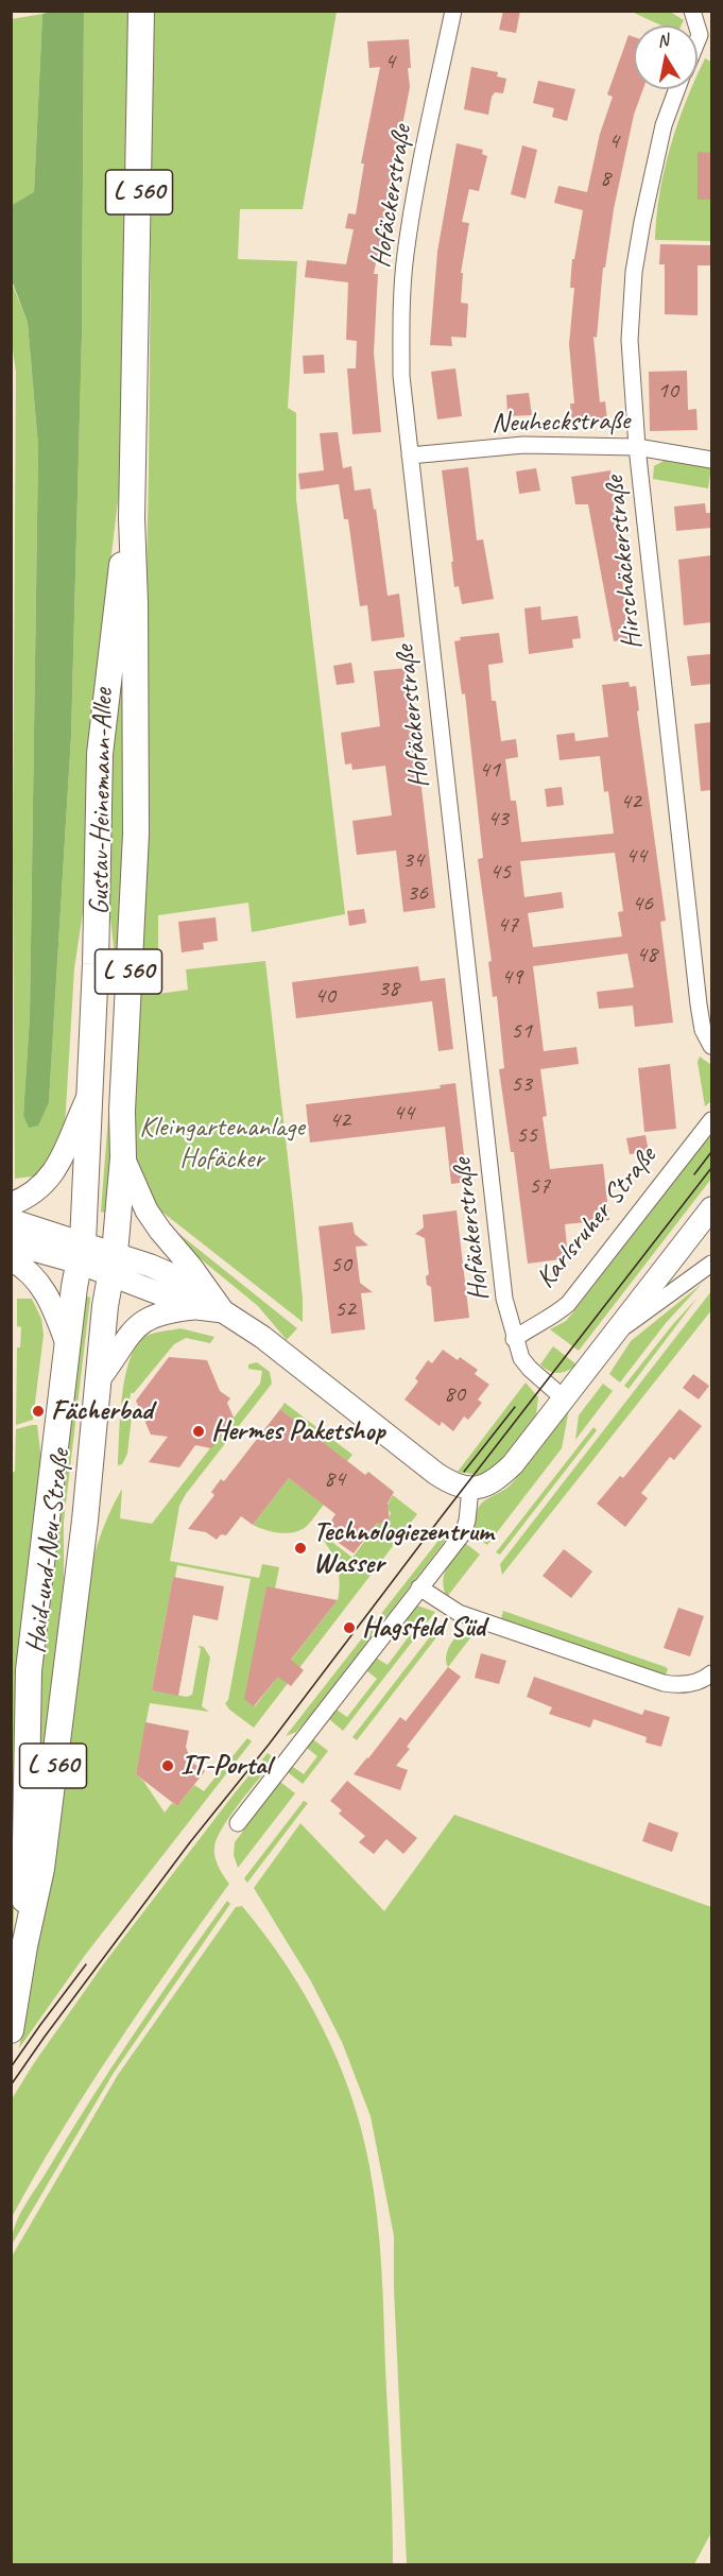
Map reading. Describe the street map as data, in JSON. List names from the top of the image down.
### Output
{
  "streets": {
    "main road": ["L 560", "Gustav-Heinemann-Allee", "Haid-und-Neu-Straße"],
    "street": [
      "Hofäckerstraße",
      "Neuheckstraße",
      "Hirschäckerstraße",
      "Karlsruher Straße"
    ]
  },
  "crossings": [
    ["Hofäckerstraße", "Neuheckstraße"],
    ["Hofäckerstraße", "Karlsruher Straße"],
    ["Neuheckstraße", "Hirschäckerstraße"],
    ["Gustav-Heinemann-Allee", "Haid-und-Neu-Straße"]
  ],
  "parks": ["Kleingartenanlage Hofäcker"],
  "places": [
    "Fächerbad",
    "Hermes Paketshop",
    "Technologiezentrum Wasser",
    "Hagsfeld Süd",
    "IT-Portal"
  ],
  "house_numbers": [
    "4",
    "4",
    "8",
    "10",
    "41",
    "42",
    "43",
    "44",
    "34",
    "45",
    "36",
    "46",
    "47",
    "48",
    "49",
    "38",
    "40",
    "51",
    "53",
    "44",
    "42",
    "55",
    "57",
    "50",
    "52",
    "80",
    "84"
  ],
  "north": "top"
}
